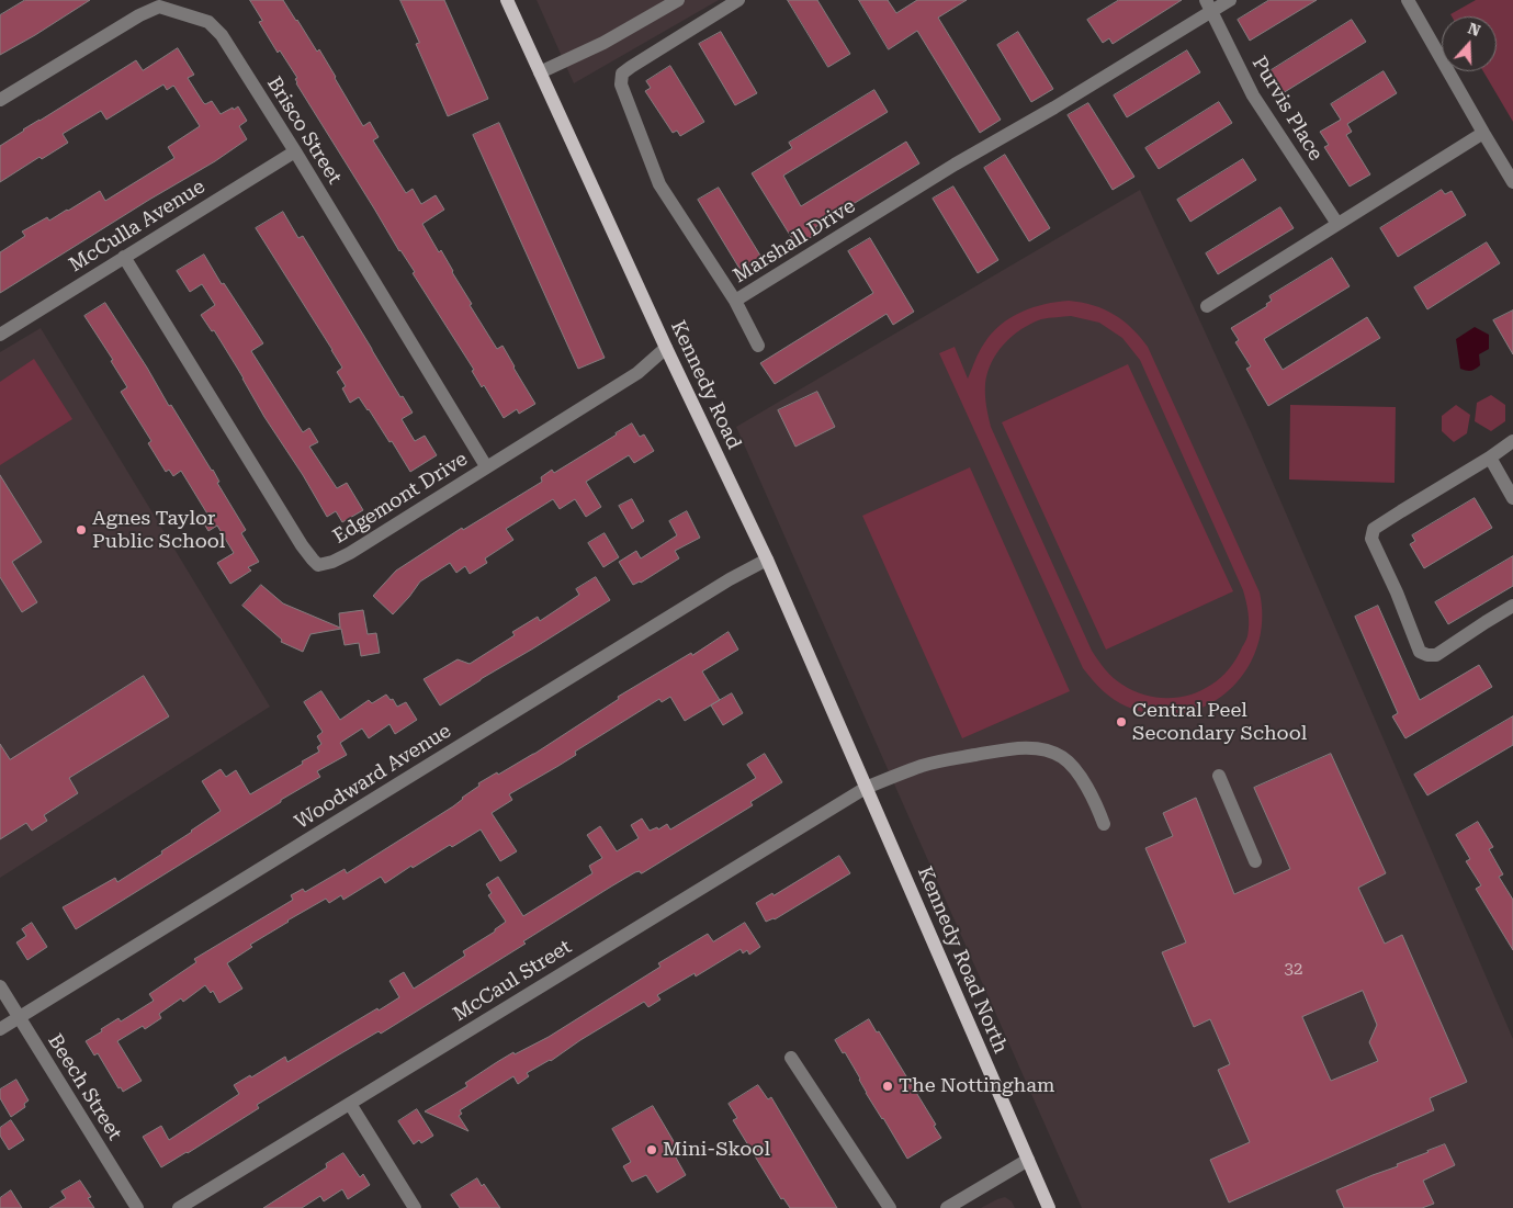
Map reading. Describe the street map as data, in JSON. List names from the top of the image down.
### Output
{
  "streets": {
    "main road": ["Kennedy Road", "Kennedy Road North"],
    "street": [
      "Purvis Place",
      "Brisco Street",
      "McCulla Avenue",
      "Marshall Drive",
      "Edgemont Drive",
      "Woodward Avenue",
      "McCaul Street",
      "Beech Street"
    ]
  },
  "crossings": [
    ["Purvis Place", "Marshall Drive"],
    ["Brisco Street", "McCulla Avenue"],
    ["Brisco Street", "Edgemont Drive"],
    ["McCulla Avenue", "Edgemont Drive"],
    ["Kennedy Road", "Edgemont Drive"],
    ["Kennedy Road", "Woodward Avenue"],
    ["Kennedy Road", "Kennedy Road North"],
    ["Kennedy Road", "McCaul Street"],
    ["Woodward Avenue", "Beech Street"],
    ["Kennedy Road North", "McCaul Street"]
  ],
  "places": [
    "Agnes Taylor Public School",
    "Central Peel Secondary School",
    "The Nottingham",
    "Mini-Skool"
  ],
  "house_numbers": ["32"],
  "north": "top"
}
